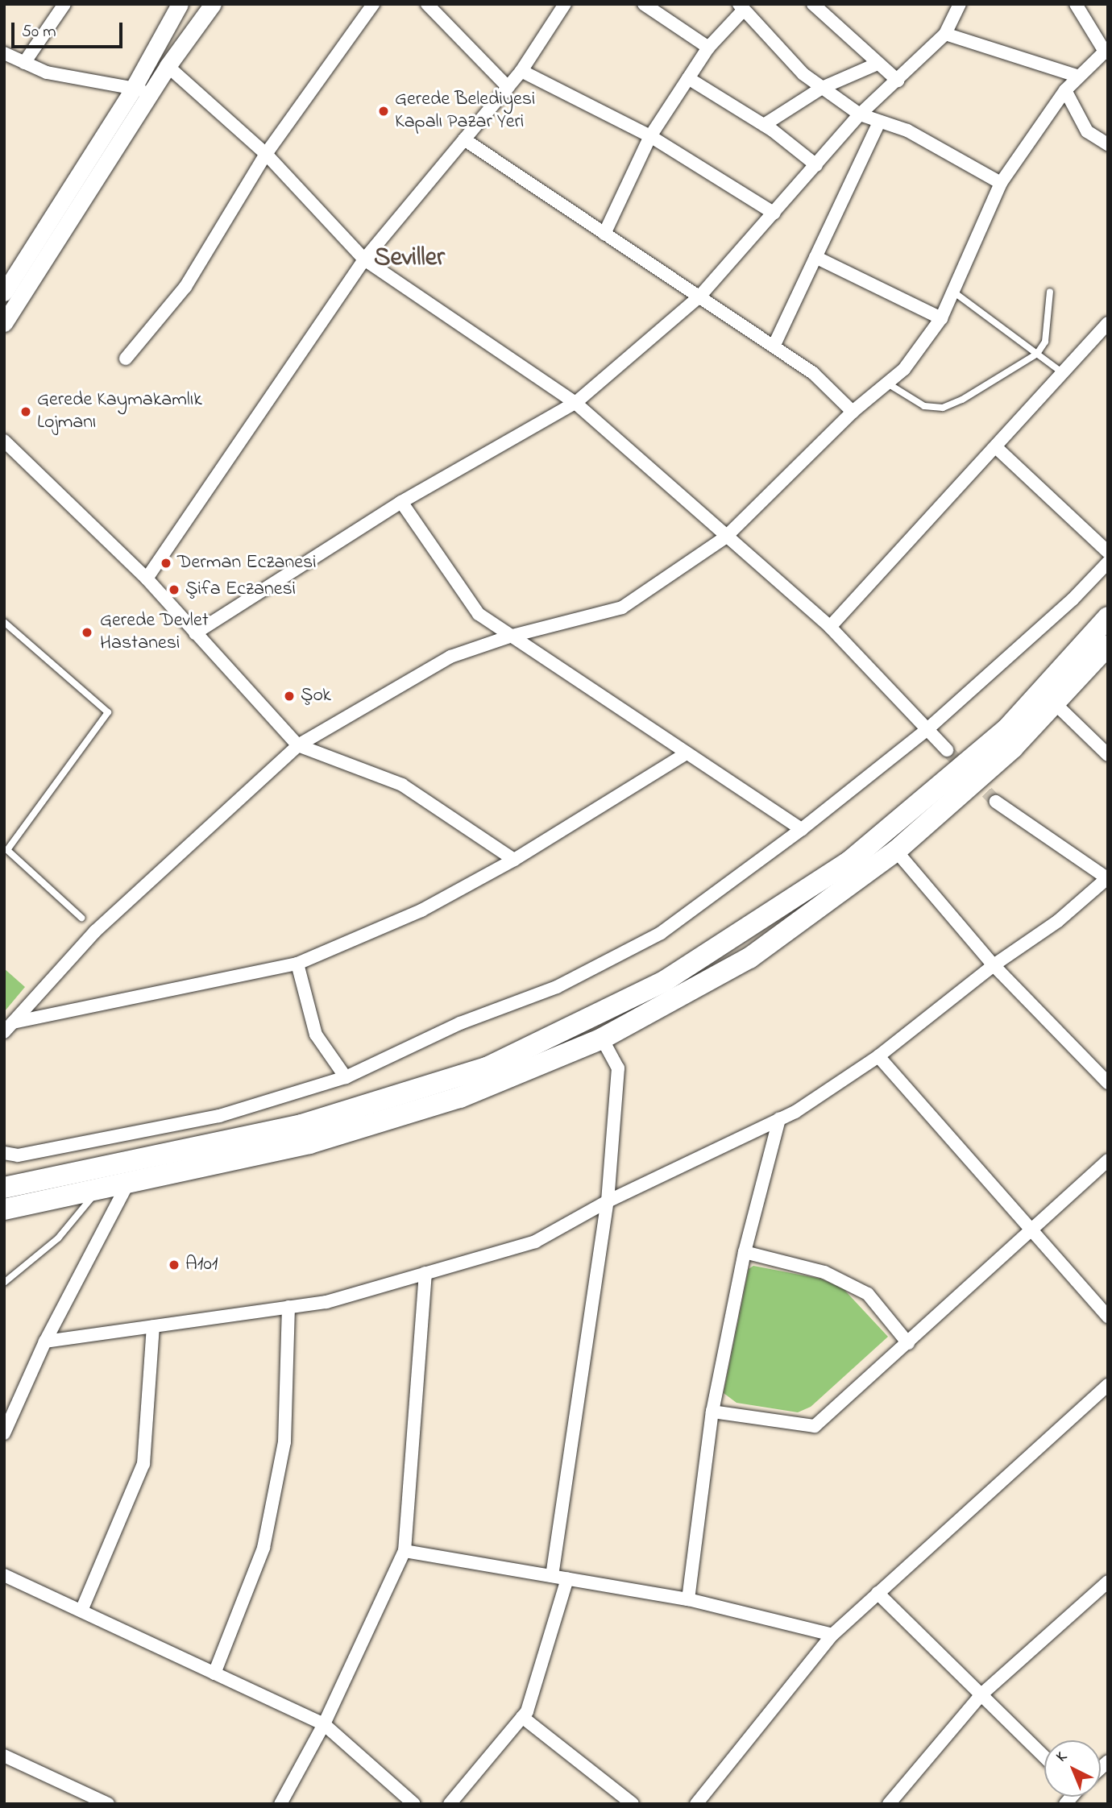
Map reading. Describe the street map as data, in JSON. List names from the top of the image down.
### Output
{
  "districts": ["Seviller"],
  "places": [
    "Gerede Belediyesi Kapalı Pazar Yeri",
    "Gerede Kaymakamlık Lojmanı",
    "Derman Eczanesi",
    "Şifa Eczanesi",
    "Gerede Devlet Hastanesi",
    "Şok",
    "A101"
  ],
  "scale_bar": "50 m",
  "north": "top left"
}
